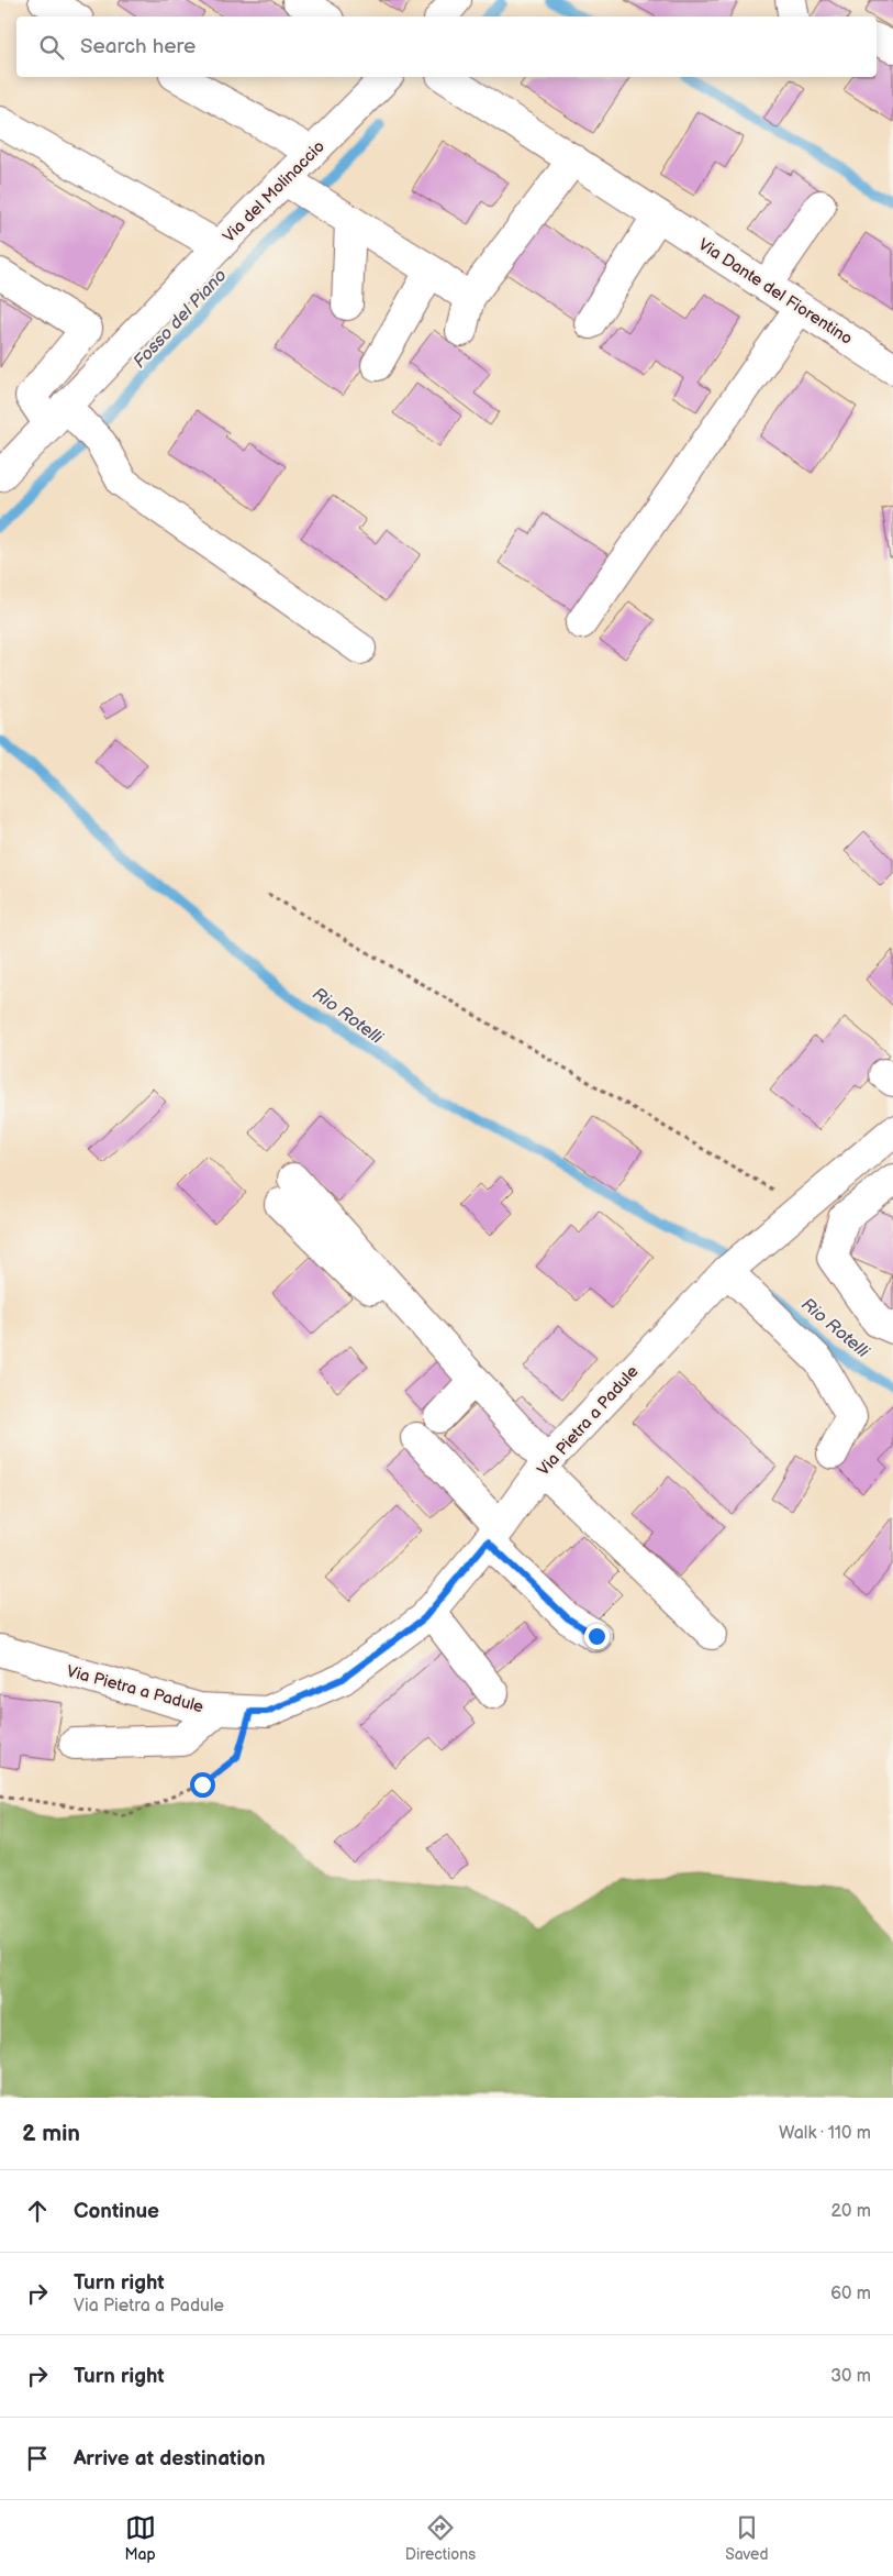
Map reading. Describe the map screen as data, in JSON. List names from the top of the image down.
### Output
{
  "streets": {
    "street": ["Via del Molinaccio", "Via Dante del Fiorentino", "Via Pietra a Padule"]
  },
  "water": ["Fosso del Piano", "Rio Rotelli"],
  "page": {
    "search": "Search here",
    "heading": ["2 min", "Walk · 110 m"],
    "list": [
      ["Continue", "20 m"],
      ["Turn right", "Via Pietra a Padule", "60 m"],
      ["Turn right", "30 m"],
      "Arrive at destination"
    ],
    "nav": ["Map", "Directions", "Saved"]
  }
}
